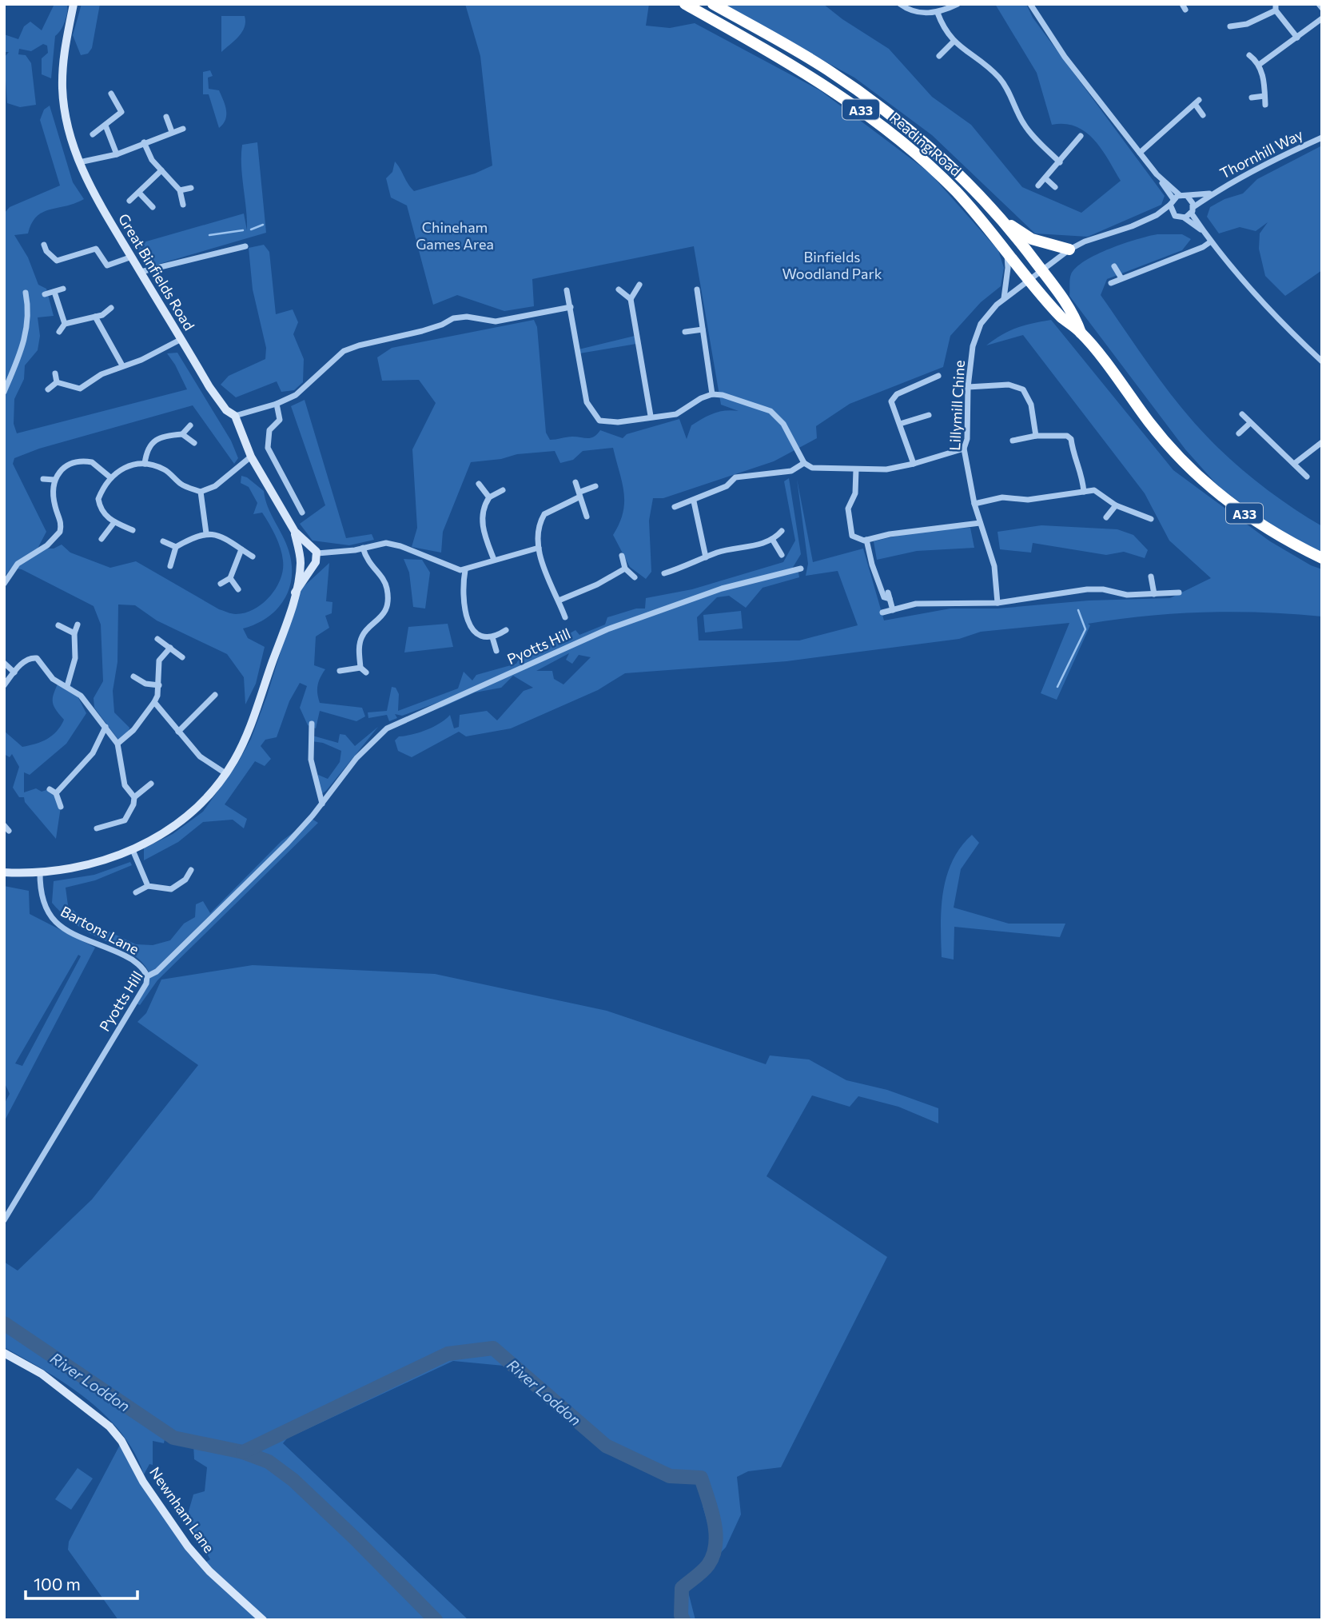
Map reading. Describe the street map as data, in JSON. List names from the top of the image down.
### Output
{
  "streets": {
    "highway": ["A33", "Reading Road"],
    "street": [
      "Thornhill Way",
      "Great Binfields Road",
      "Lillymill Chine",
      "Pyotts Hill",
      "Bartons Lane",
      "Newnham Lane"
    ]
  },
  "crossings": [
    ["Reading Road", "Lillymill Chine"],
    ["Great Binfields Road", "Bartons Lane"],
    ["Pyotts Hill", "Bartons Lane"]
  ],
  "water": ["River Loddon"],
  "parks": ["Chineham Games Area", "Binfields Woodland Park"],
  "scale_bar": "100 m"
}
